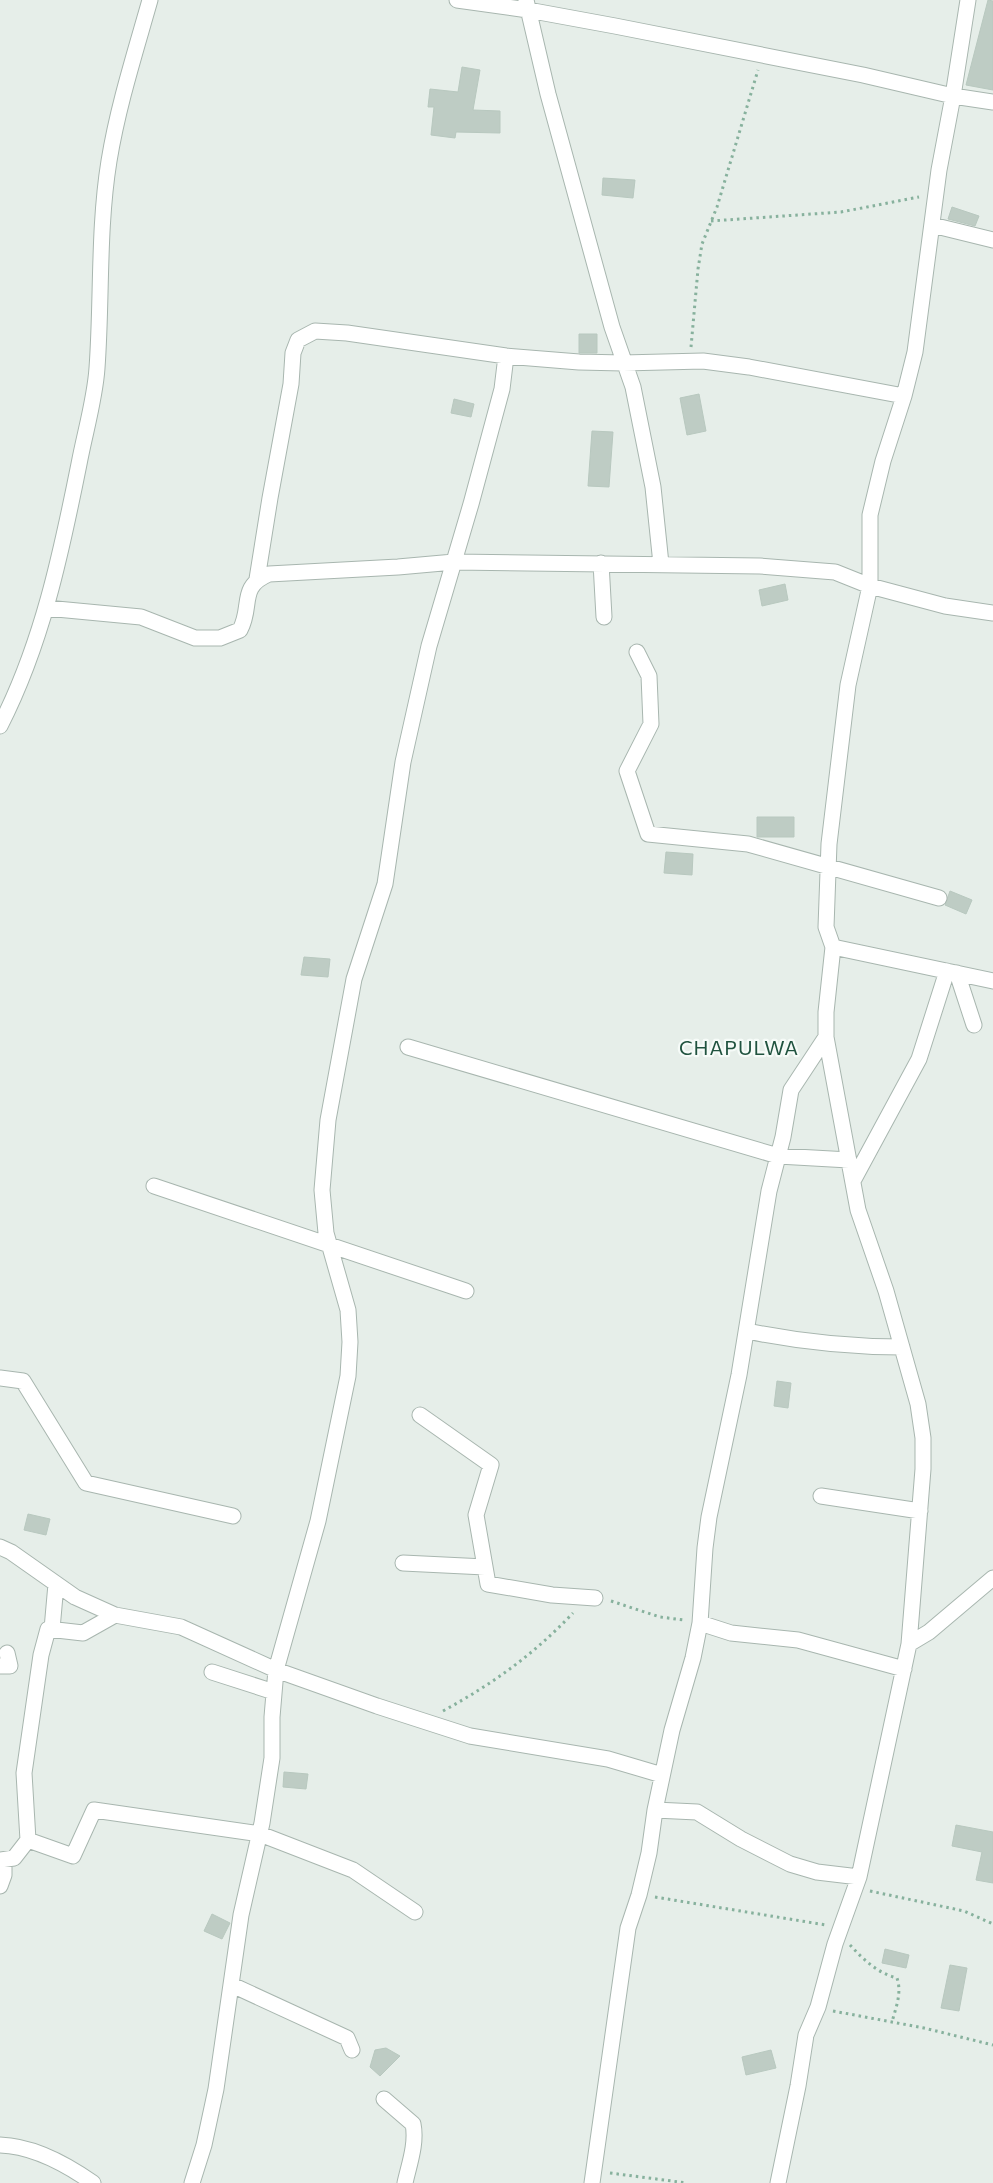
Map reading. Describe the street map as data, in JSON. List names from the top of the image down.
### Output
{
  "districts": ["CHAPULWA"]
}
